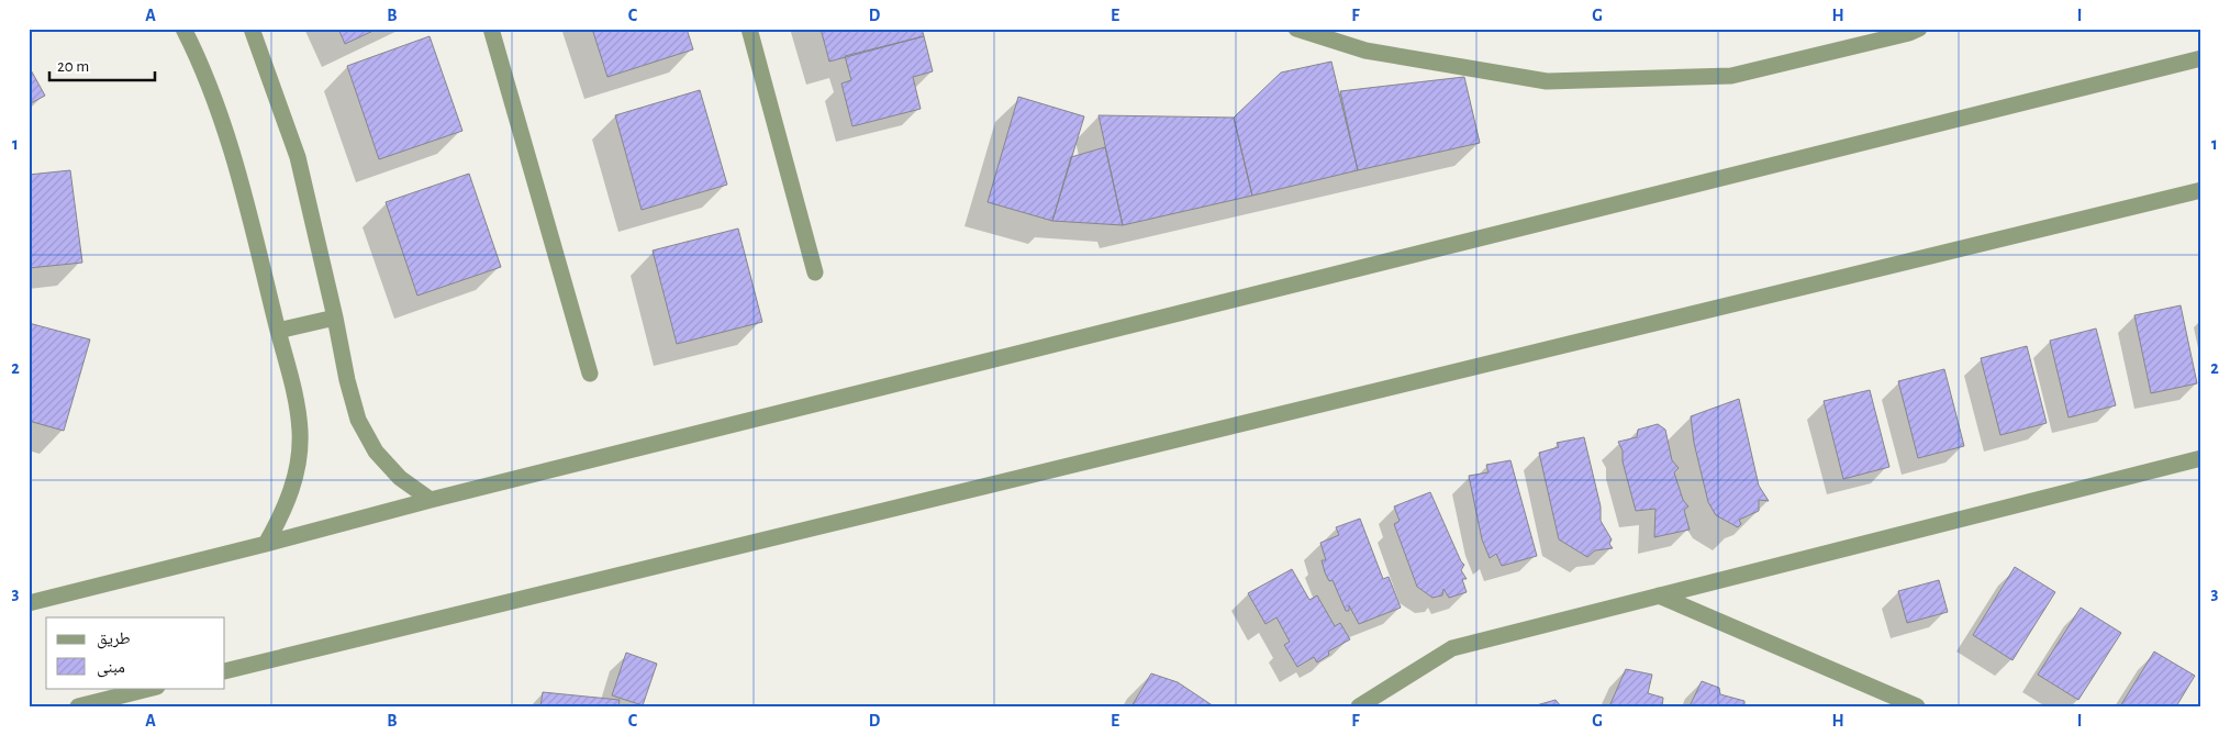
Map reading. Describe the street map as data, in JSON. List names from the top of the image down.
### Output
{
  "legend": ["طريق", "مبنى"],
  "scale_bar": "20 m",
  "grid": {
    "columns": [
      "A",
      "B",
      "C",
      "D",
      "E",
      "F",
      "G",
      "H",
      "I"
    ],
    "rows": ["1", "2", "3"]
  }
}
